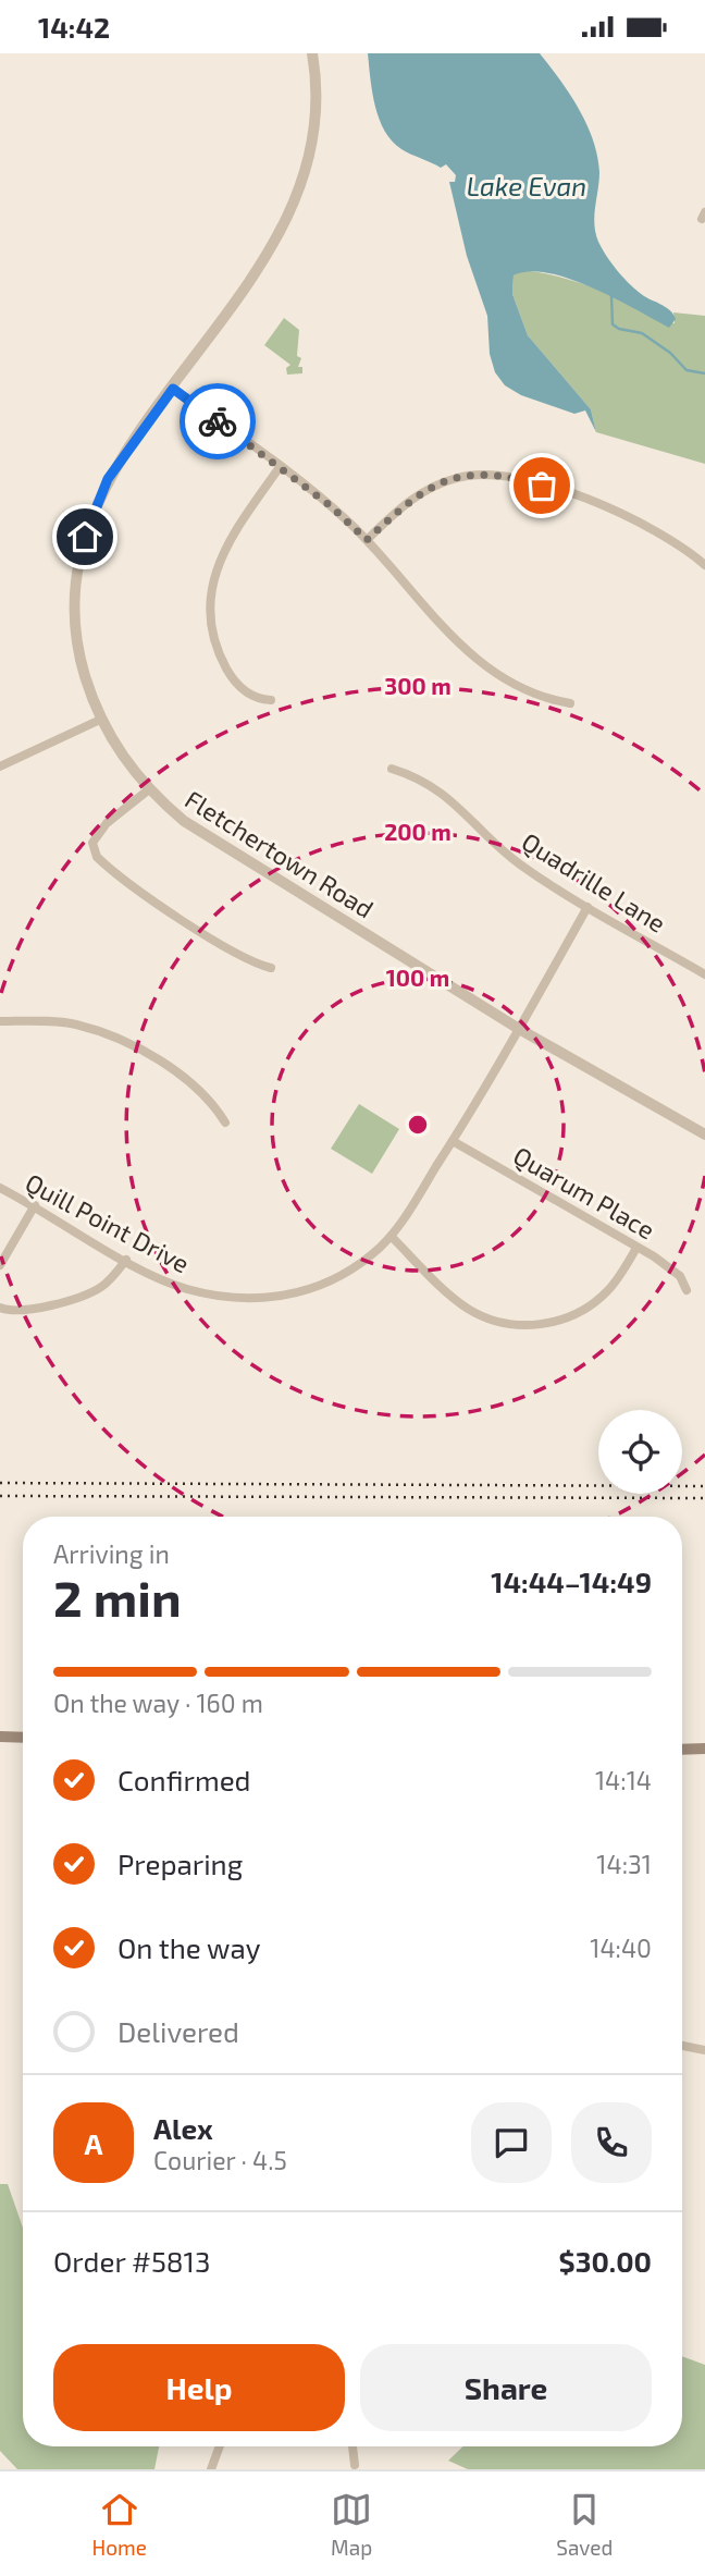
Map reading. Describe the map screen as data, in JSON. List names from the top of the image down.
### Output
{
  "streets": {
    "street": [
      "Fletchertown Road",
      "Quadrille Lane",
      "Quarum Place",
      "Quill Point Drive"
    ]
  },
  "crossings": [
    ["Fletchertown Road", "Quill Point Drive"],
    ["Quadrille Lane", "Quill Point Drive"],
    ["Quarum Place", "Quill Point Drive"]
  ],
  "water": ["Lake Evan"],
  "page": {
    "status": "14:42",
    "heading": ["2 min", "Arriving in", "14:44–14:49"],
    "panel": [
      "Alex",
      "Courier · 4.5",
      "Order #5813",
      "$30.00"
    ],
    "bar": "On the way · 160 m",
    "list": [
      ["Confirmed", "14:14"],
      ["Preparing", "14:31"],
      ["On the way", "14:40"],
      "Delivered"
    ],
    "round": "A",
    "buttons": ["Help", "Share"],
    "tabs": ["Home", "Map", "Saved"]
  },
  "rings": ["300 m", "200 m", "100 m"]
}
